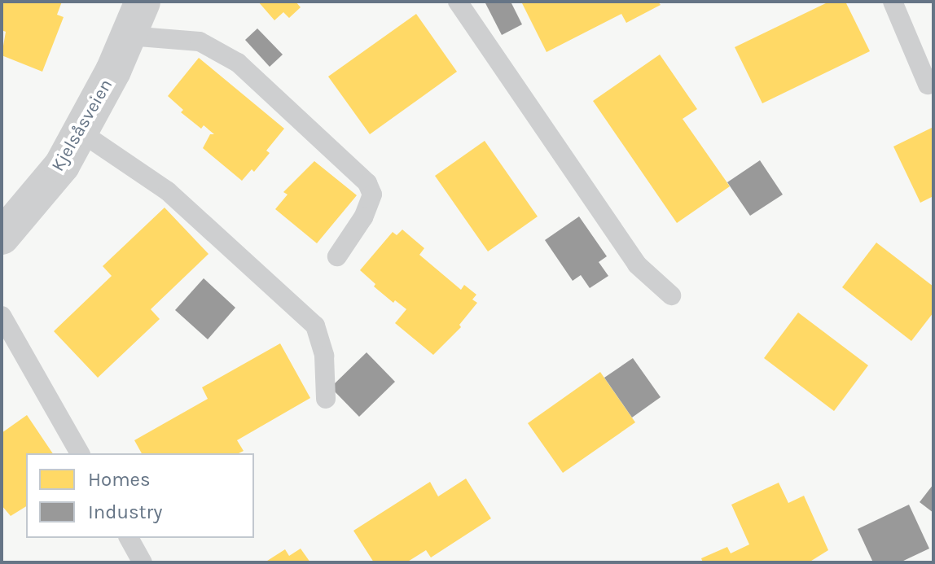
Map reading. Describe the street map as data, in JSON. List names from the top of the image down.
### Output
{
  "streets": {
    "street": ["Kjelsåsveien"]
  },
  "legend": ["Homes", "Industry"]
}
